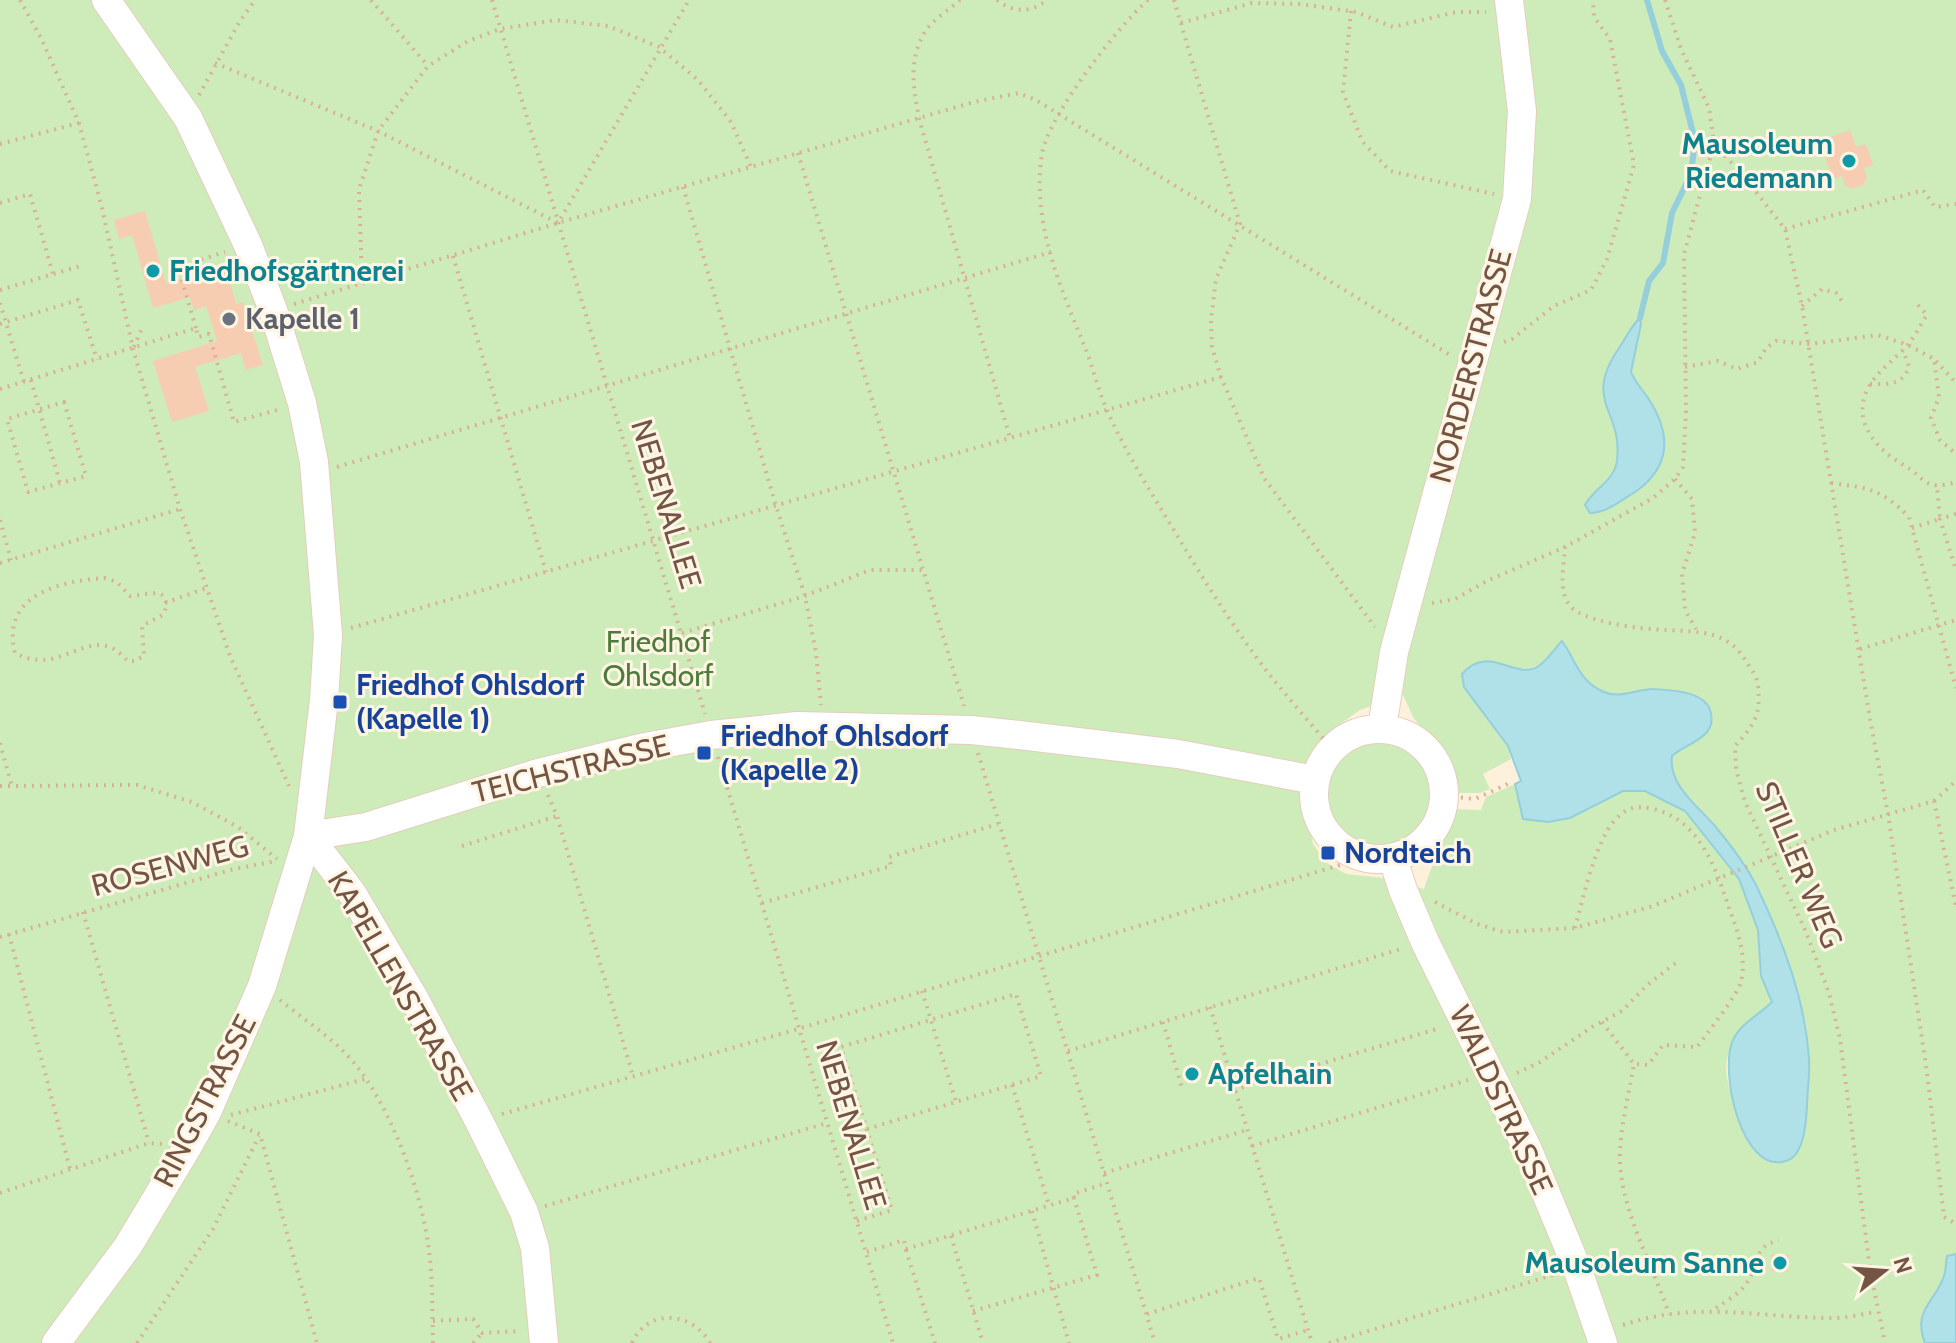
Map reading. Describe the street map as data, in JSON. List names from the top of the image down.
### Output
{
  "streets": {
    "street": [
      "NORDERSTRASSE",
      "TEICHSTRASSE",
      "KAPELLENSTRASSE",
      "WALDSTRASSE",
      "RINGSTRASSE"
    ],
    "path": ["NEBENALLEE", "STILLER WEG", "ROSENWEG"]
  },
  "crossings": [
    ["NORDERSTRASSE", "TEICHSTRASSE"],
    ["NORDERSTRASSE", "WALDSTRASSE"],
    ["NEBENALLEE", "TEICHSTRASSE"],
    ["TEICHSTRASSE", "KAPELLENSTRASSE"],
    ["TEICHSTRASSE", "WALDSTRASSE"],
    ["TEICHSTRASSE", "RINGSTRASSE"],
    ["KAPELLENSTRASSE", "RINGSTRASSE"]
  ],
  "parks": ["Friedhof Ohlsdorf"],
  "places": {
    "other": [
      "Mausoleum Riedemann",
      "Friedhofsgärtnerei",
      "Kapelle 1",
      "Apfelhain",
      "Mausoleum Sanne"
    ],
    "transit": ["Friedhof Ohlsdorf (Kapelle 1)", "Friedhof Ohlsdorf (Kapelle 2)", "Nordteich"]
  },
  "north": "right"
}
